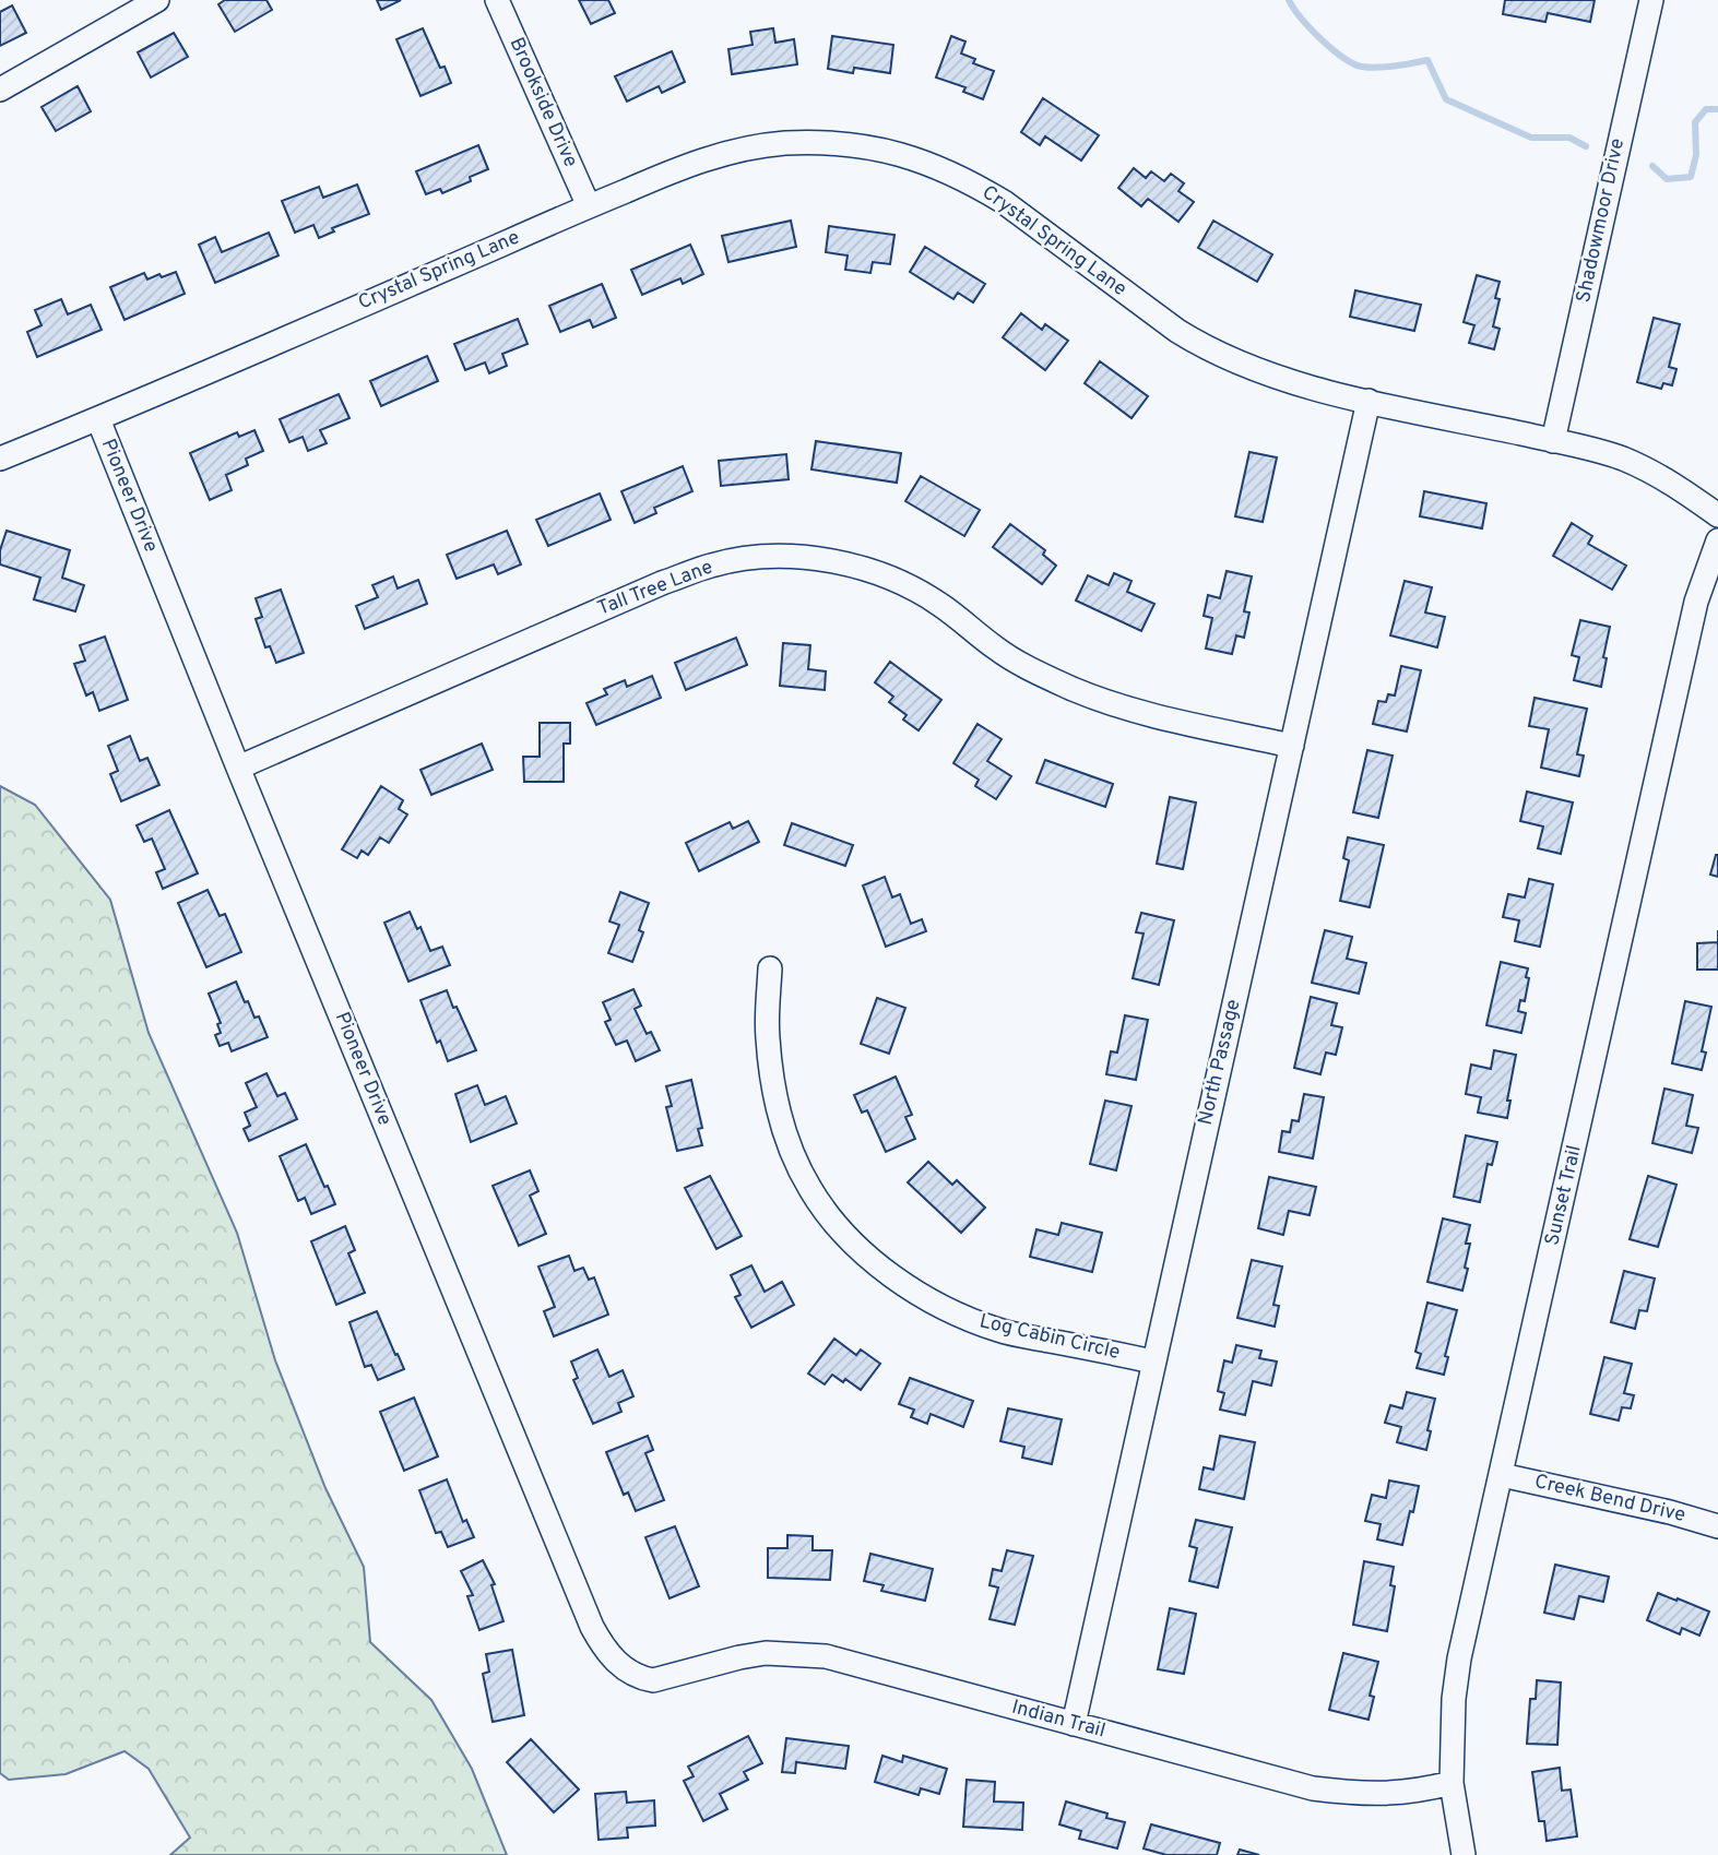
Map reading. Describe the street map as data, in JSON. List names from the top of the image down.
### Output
{
  "streets": {
    "street": [
      "Brookside Drive",
      "Shadowmoor Drive",
      "Crystal Spring Lane",
      "Pioneer Drive",
      "Tall Tree Lane",
      "North Passage",
      "Sunset Trail",
      "Log Cabin Circle",
      "Creek Bend Drive",
      "Indian Trail"
    ]
  },
  "crossings": [
    ["Brookside Drive", "Crystal Spring Lane"],
    ["Shadowmoor Drive", "Crystal Spring Lane"],
    ["Crystal Spring Lane", "Pioneer Drive"],
    ["Crystal Spring Lane", "North Passage"],
    ["Pioneer Drive", "Tall Tree Lane"],
    ["Pioneer Drive", "Indian Trail"],
    ["Tall Tree Lane", "North Passage"],
    ["North Passage", "Log Cabin Circle"],
    ["North Passage", "Indian Trail"],
    ["Sunset Trail", "Creek Bend Drive"],
    ["Sunset Trail", "Indian Trail"]
  ]
}
